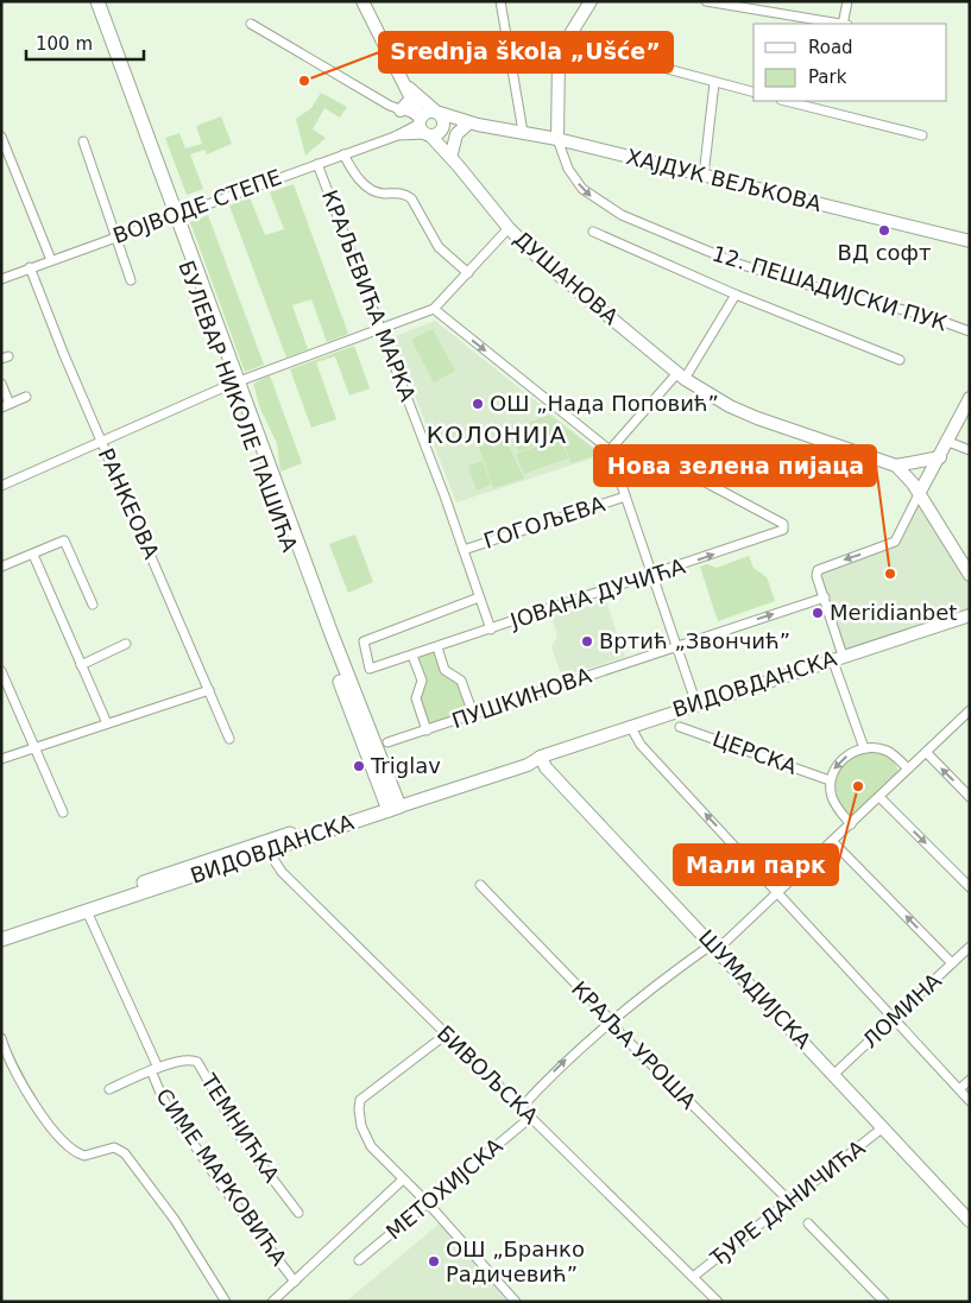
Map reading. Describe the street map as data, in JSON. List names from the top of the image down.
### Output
{
  "streets": {
    "main road": [
      "ХАЈДУК ВЕЉКОВА",
      "ДУШАНОВА",
      "БУЛЕВАР НИКОЛЕ ПАШИЋА",
      "ВИДОВДАНСКА",
      "ШУМАДИЈСКА"
    ],
    "street": [
      "ВОЈВОДЕ СТЕПЕ",
      "12. ПЕШАДИЈСКИ ПУК",
      "КРАЉЕВИЋА МАРКА",
      "РАНКЕОВА",
      "ГОГОЉЕВА",
      "ЈОВАНА ДУЧИЋА",
      "ПУШКИНОВА",
      "ЦЕРСКА",
      "ЛОМИНА",
      "КРАЉА УРОША",
      "БИВОЉСКА",
      "ТЕМНИЋКА",
      "СИМЕ МАРКОВИЋА",
      "МЕТОХИЈСКА",
      "ЂУРЕ ДАНИЧИЋА"
    ]
  },
  "crossings": [
    ["ХАЈДУК ВЕЉКОВА", "12. ПЕШАДИЈСКИ ПУК"],
    ["ВОЈВОДЕ СТЕПЕ", "ДУШАНОВА"],
    ["ВОЈВОДЕ СТЕПЕ", "КРАЉЕВИЋА МАРКА"],
    ["ВОЈВОДЕ СТЕПЕ", "БУЛЕВАР НИКОЛЕ ПАШИЋА"],
    ["ВОЈВОДЕ СТЕПЕ", "РАНКЕОВА"],
    ["КРАЉЕВИЋА МАРКА", "ГОГОЉЕВА"],
    ["КРАЉЕВИЋА МАРКА", "ЈОВАНА ДУЧИЋА"],
    ["БУЛЕВАР НИКОЛЕ ПАШИЋА", "ВИДОВДАНСКА"],
    ["ВИДОВДАНСКА", "ШУМАДИЈСКА"],
    ["ВИДОВДАНСКА", "БИВОЉСКА"],
    ["ВИДОВДАНСКА", "СИМЕ МАРКОВИЋА"],
    ["ШУМАДИЈСКА", "ЛОМИНА"],
    ["ШУМАДИЈСКА", "ЂУРЕ ДАНИЧИЋА"],
    ["КРАЉА УРОША", "ЂУРЕ ДАНИЧИЋА"],
    ["БИВОЉСКА", "МЕТОХИЈСКА"],
    ["БИВОЉСКА", "ЂУРЕ ДАНИЧИЋА"],
    ["ТЕМНИЋКА", "СИМЕ МАРКОВИЋА"],
    ["СИМЕ МАРКОВИЋА", "МЕТОХИЈСКА"]
  ],
  "districts": ["КОЛОНИЈА"],
  "places": [
    "Srednja škola „Ušće”",
    "ВД софт",
    "ОШ „Нада Поповић”",
    "Нова зелена пијаца",
    "Meridianbet",
    "Вртић „Звончић”",
    "Triglav",
    "Мали парк",
    "ОШ „Бранко Радичевић”"
  ],
  "legend": ["Road", "Park"],
  "scale_bar": "100 m"
}
